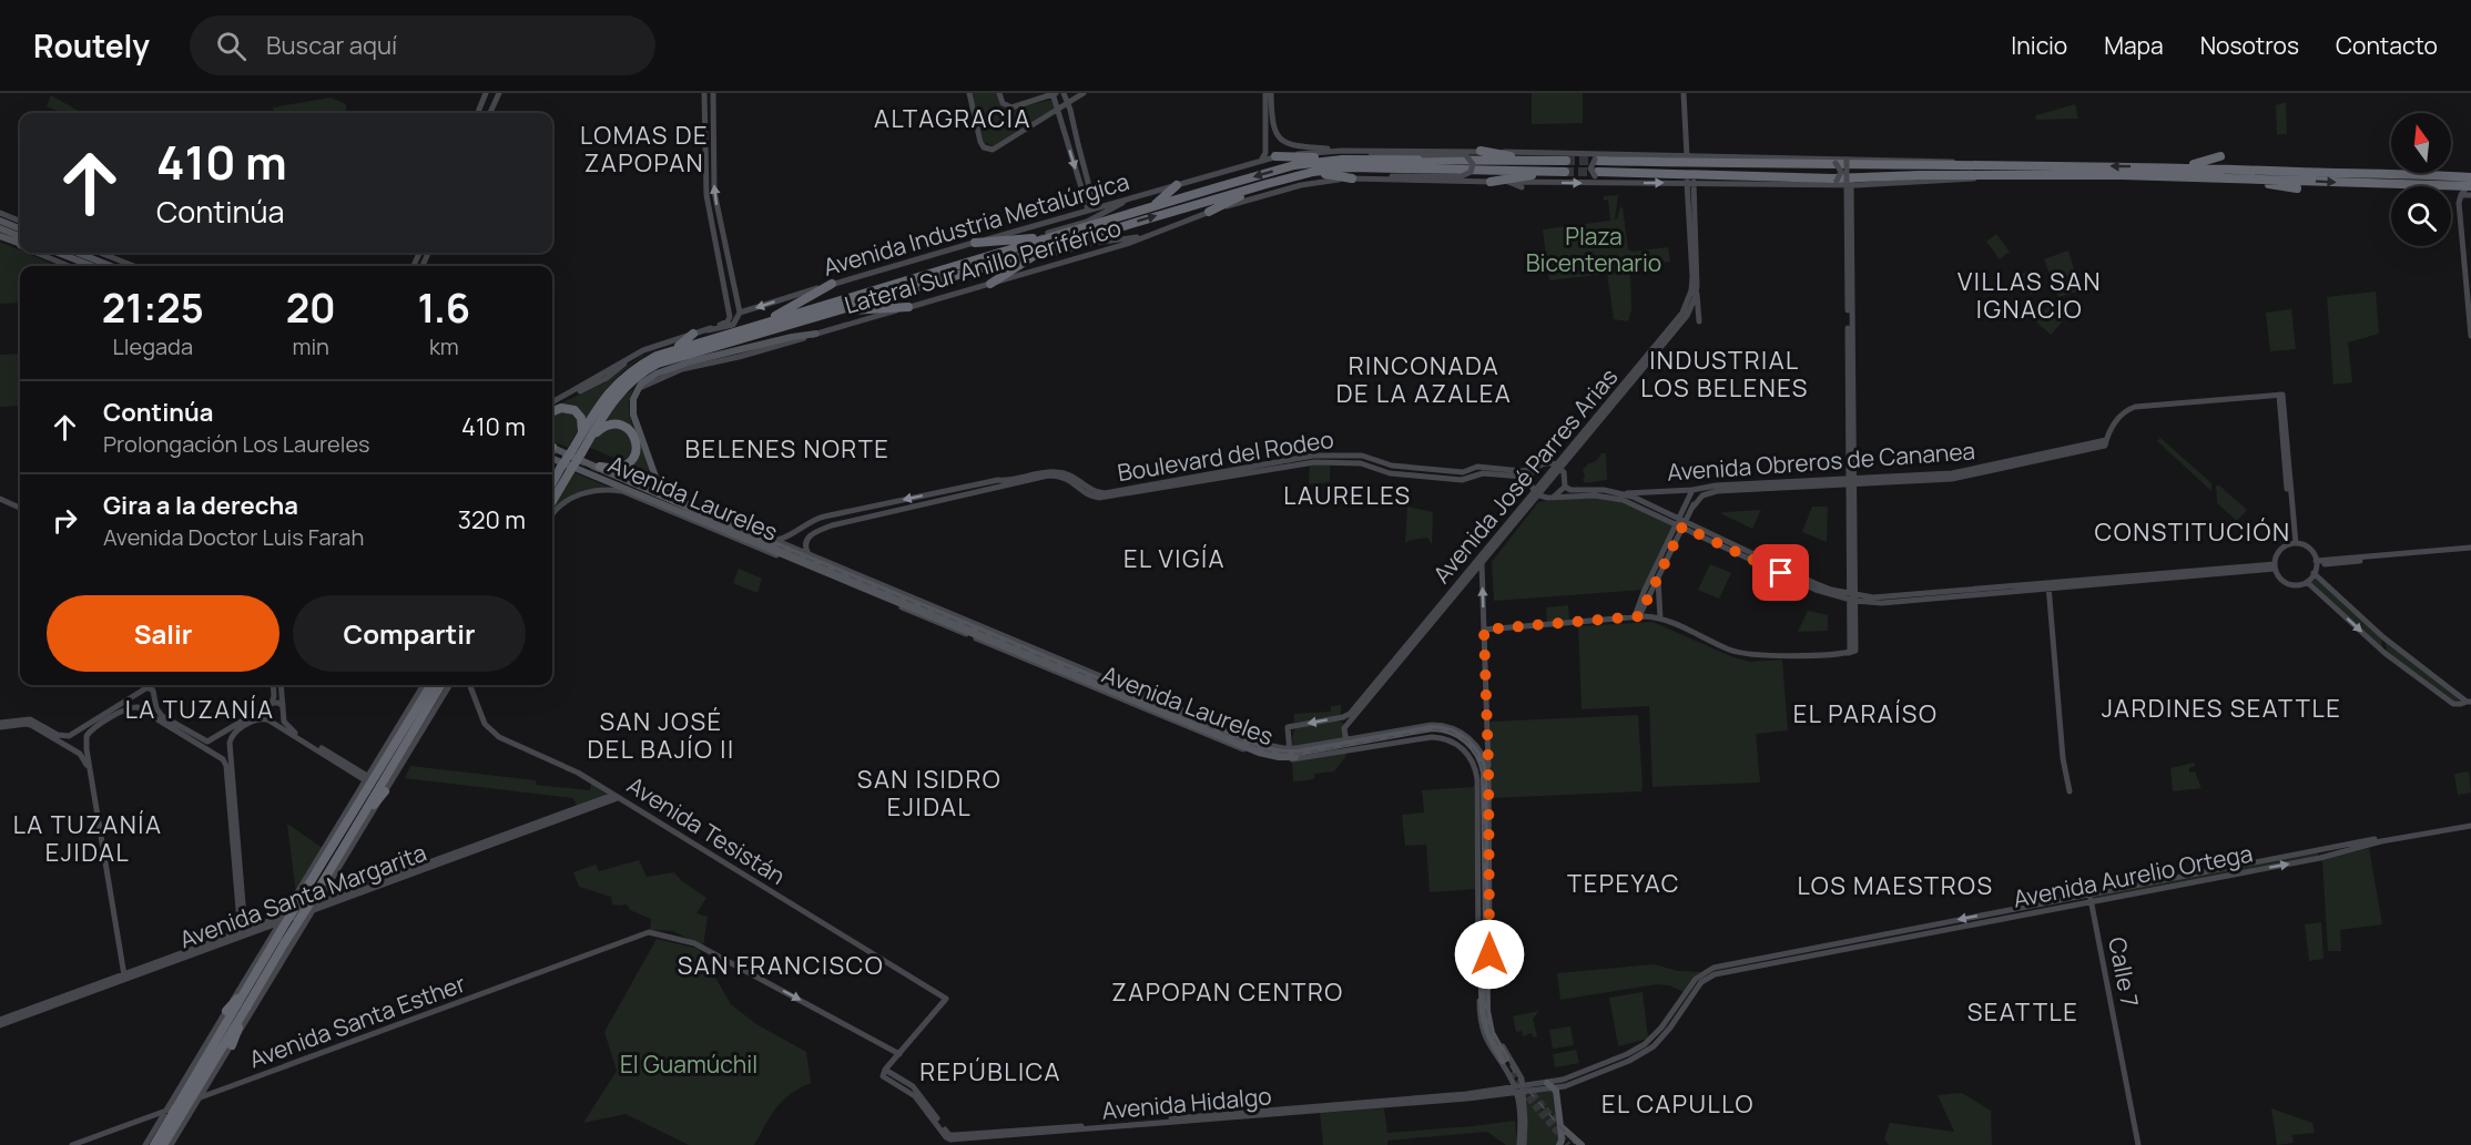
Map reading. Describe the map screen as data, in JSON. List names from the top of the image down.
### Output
{
  "streets": {
    "main road": [
      "Avenida Industria Metalúrgica",
      "Lateral Sur Anillo Periférico",
      "Boulevard del Rodeo",
      "Avenida Obreros de Cananea",
      "Avenida José Parres Arias",
      "Avenida Laureles",
      "Avenida Tesistán",
      "Avenida Aurelio Ortega",
      "Avenida Santa Margarita",
      "Calle 7",
      "Avenida Santa Esther",
      "Avenida Hidalgo"
    ]
  },
  "crossings": [
    ["Boulevard del Rodeo", "Avenida José Parres Arias"],
    ["Boulevard del Rodeo", "Avenida Laureles"],
    ["Avenida José Parres Arias", "Avenida Laureles"],
    ["Avenida Laureles", "Avenida Aurelio Ortega"],
    ["Avenida Laureles", "Avenida Hidalgo"],
    ["Avenida Tesistán", "Avenida Santa Margarita"],
    ["Avenida Tesistán", "Avenida Santa Esther"],
    ["Avenida Tesistán", "Avenida Hidalgo"],
    ["Avenida Aurelio Ortega", "Calle 7"],
    ["Avenida Aurelio Ortega", "Avenida Hidalgo"],
    ["Avenida Santa Esther", "Avenida Hidalgo"]
  ],
  "one_way": ["Avenida Santa Esther"],
  "districts": [
    "ALTAGRACIA",
    "LOMAS DE ZAPOPAN",
    "VILLAS SAN IGNACIO",
    "INDUSTRIAL LOS BELENES",
    "RINCONADA DE LA AZALEA",
    "BELENES NORTE",
    "LAURELES",
    "CONSTITUCIÓN",
    "EL VIGÍA",
    "JARDINES SEATTLE",
    "LA TUZANÍA",
    "EL PARAÍSO",
    "SAN JOSÉ DEL BAJÍO II",
    "SAN ISIDRO EJIDAL",
    "LA TUZANÍA EJIDAL",
    "TEPEYAC",
    "LOS MAESTROS",
    "SAN FRANCISCO",
    "ZAPOPAN CENTRO",
    "SEATTLE",
    "REPÚBLICA",
    "EL CAPULLO"
  ],
  "parks": ["Plaza Bicentenario", "El Guamúchil"],
  "north": "top",
  "page": {
    "header": "Routely",
    "search": "Buscar aquí",
    "nav": [
      "Inicio",
      "Mapa",
      "Nosotros",
      "Contacto"
    ],
    "turn": ["410 m", "Continúa"],
    "eta": [
      "21:25",
      "Llegada",
      "20",
      "min",
      "1.6",
      "km"
    ],
    "list": [
      {
        "name": "Continúa",
        "note": "Prolongación Los Laureles",
        "value": "410 m"
      },
      {
        "name": "Gira a la derecha",
        "note": "Avenida Doctor Luis Farah",
        "value": "320 m"
      }
    ],
    "buttons": ["Salir", "Compartir"]
  }
}
